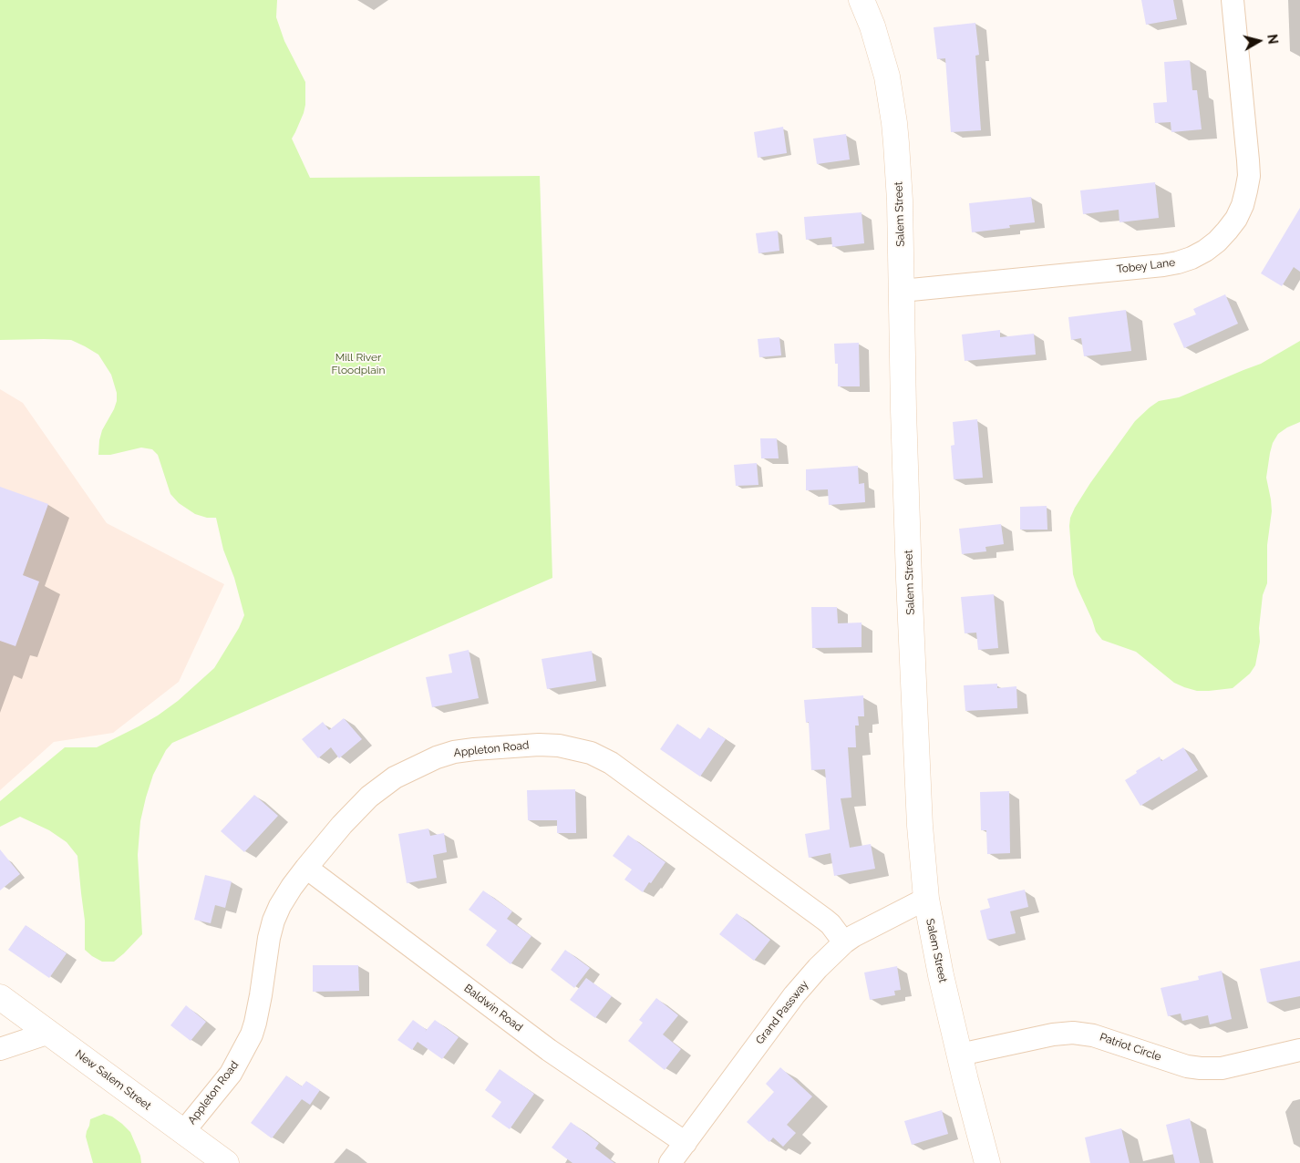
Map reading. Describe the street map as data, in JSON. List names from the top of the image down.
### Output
{
  "streets": {
    "main road": ["Salem Street", "New Salem Street"],
    "street": [
      "Tobey Lane",
      "Appleton Road",
      "Baldwin Road",
      "Grand Passway",
      "Patriot Circle"
    ]
  },
  "crossings": [
    ["Salem Street", "Tobey Lane"],
    ["Salem Street", "Grand Passway"],
    ["Salem Street", "Patriot Circle"],
    ["Appleton Road", "Baldwin Road"],
    ["Appleton Road", "Grand Passway"],
    ["Appleton Road", "New Salem Street"],
    ["Baldwin Road", "Grand Passway"]
  ],
  "parks": ["Mill River Floodplain"],
  "north": "right"
}
